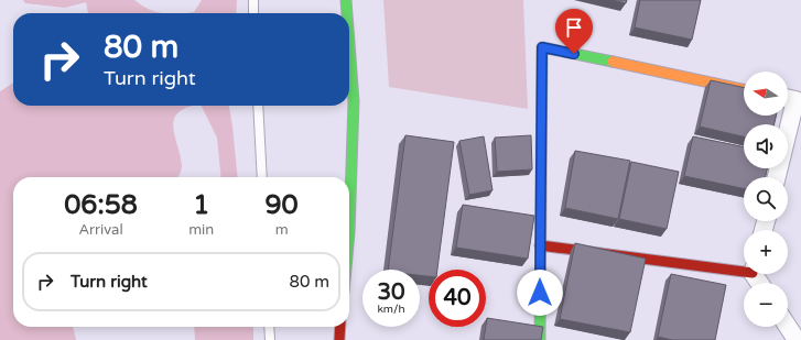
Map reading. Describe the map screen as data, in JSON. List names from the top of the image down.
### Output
{
  "north": "left",
  "page": {
    "turn": ["80 m", "Turn right"],
    "map_buttons": ["+", "−"],
    "eta": [
      "06:58",
      "Arrival",
      "1",
      "min",
      "90",
      "m"
    ],
    "list": [
      {
        "name": "Turn right",
        "value": "80 m"
      }
    ],
    "speed": "30 km/h",
    "limit": "40"
  }
}
